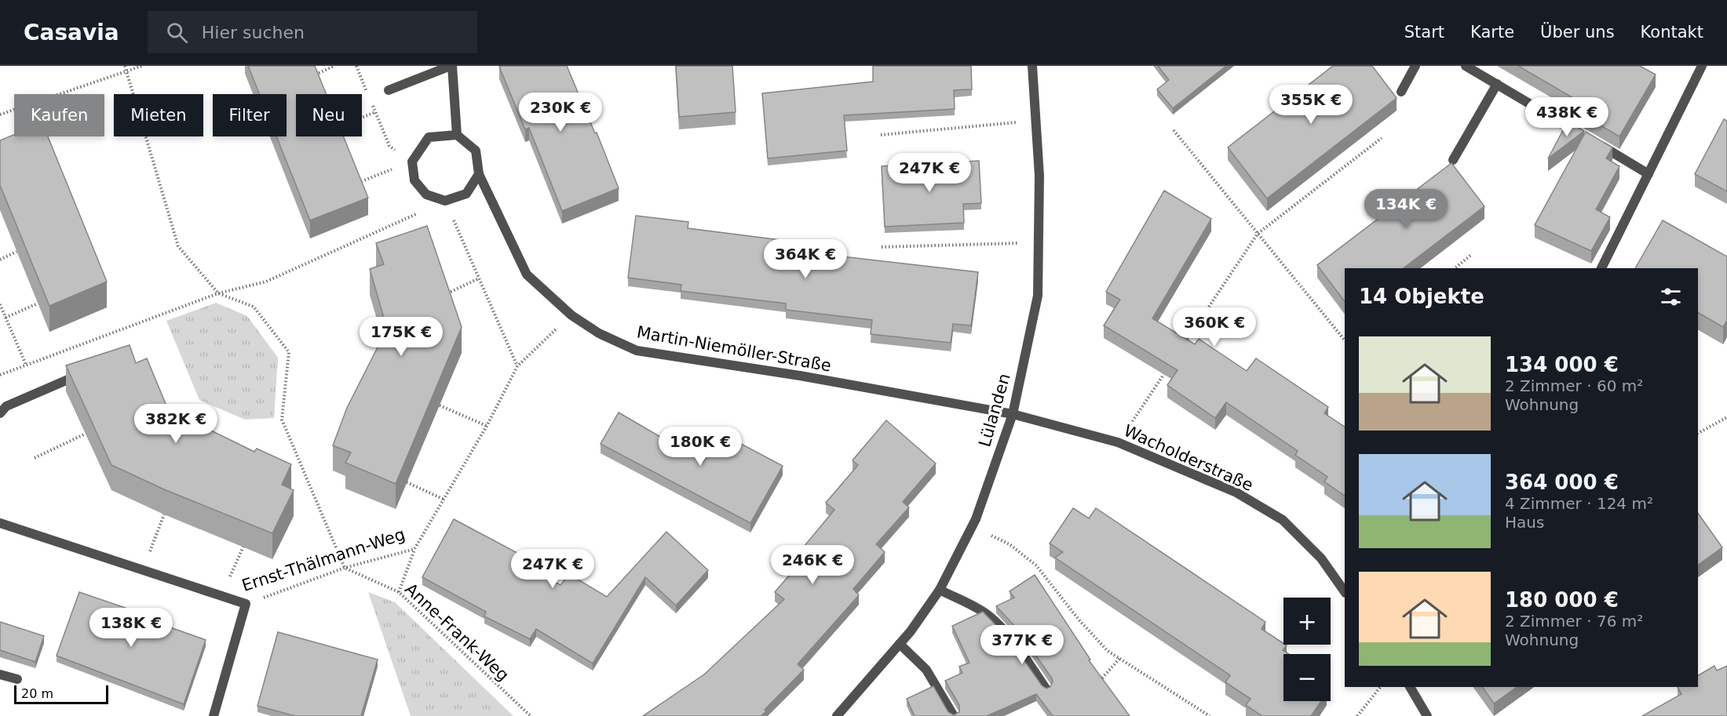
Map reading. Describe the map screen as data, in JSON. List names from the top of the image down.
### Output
{
  "streets": {
    "street": [
      "Martin-Niemöller-Straße",
      "Lülanden",
      "Wacholderstraße",
      "Ernst-Thälmann-Weg"
    ],
    "path": ["Anne-Frank-Weg"]
  },
  "crossings": [
    ["Martin-Niemöller-Straße", "Lülanden"],
    ["Martin-Niemöller-Straße", "Wacholderstraße"],
    ["Martin-Niemöller-Straße", "Ernst-Thälmann-Weg"],
    ["Lülanden", "Wacholderstraße"],
    ["Ernst-Thälmann-Weg", "Anne-Frank-Weg"]
  ],
  "scale_bar": "20 m",
  "page": {
    "header": "Casavia",
    "search": "Hier suchen",
    "nav": [
      "Start",
      "Karte",
      "Über uns",
      "Kontakt"
    ],
    "price": [
      "355K €",
      "230K €",
      "438K €",
      "247K €",
      "134K €",
      "364K €",
      "360K €",
      "175K €",
      "382K €",
      "180K €",
      "246K €",
      "247K €",
      "138K €",
      "377K €"
    ],
    "chip": [
      "Kaufen",
      "Mieten",
      "Filter",
      "Neu"
    ],
    "heading": "14 Objekte",
    "list": [
      {
        "name": "134 000 €",
        "note": "2 Zimmer · 60 m² · Wohnung"
      },
      {
        "name": "364 000 €",
        "note": "4 Zimmer · 124 m² · Haus"
      },
      {
        "name": "180 000 €",
        "note": "2 Zimmer · 76 m² · Wohnung"
      }
    ],
    "map_buttons": ["+", "−"],
    "scale": "20 m"
  }
}
